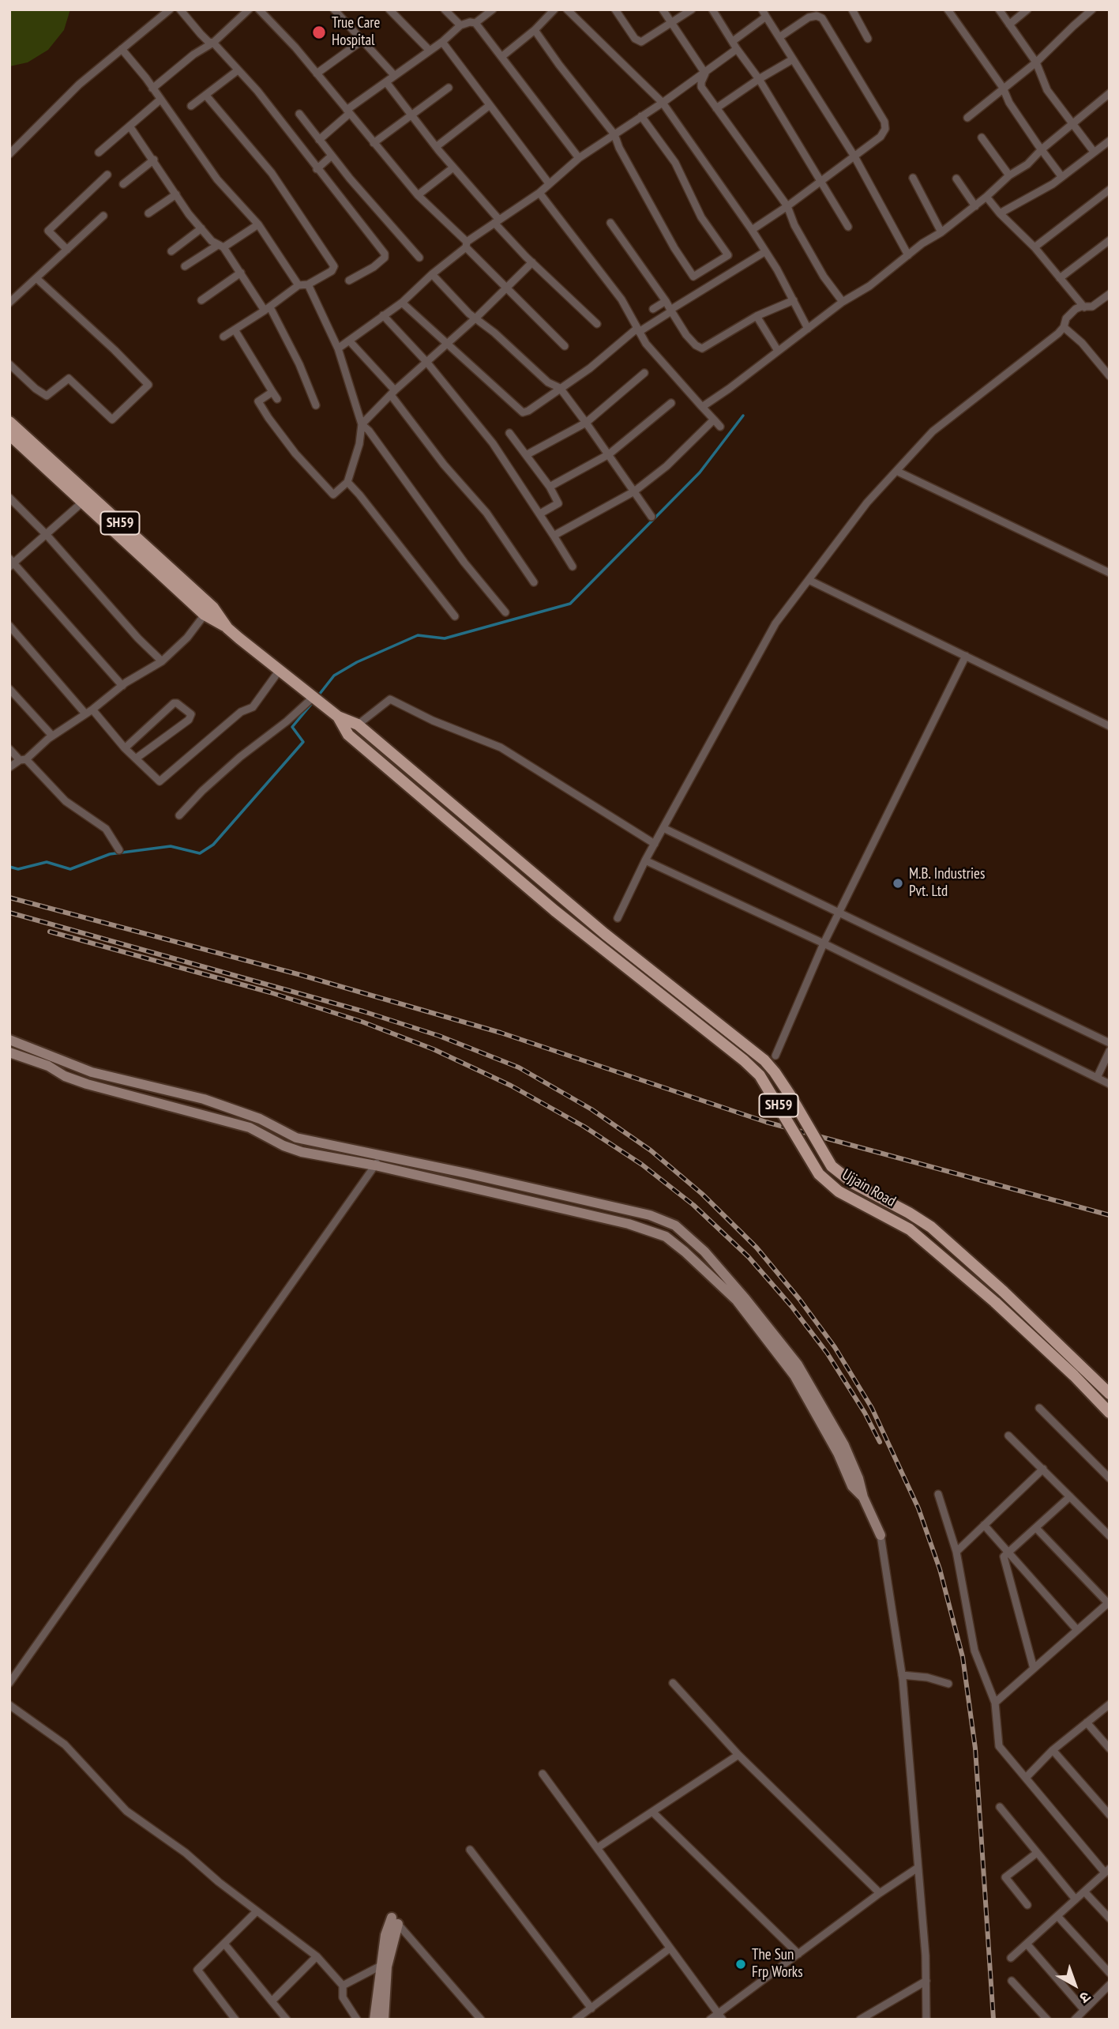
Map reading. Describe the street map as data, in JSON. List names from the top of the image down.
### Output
{
  "streets": {
    "main road": ["SH59", "Ujjain Road"]
  },
  "crossings": [
    ["SH59", "Ujjain Road"]
  ],
  "places": ["True Care Hospital", "M.B. Industries Pvt. Ltd", "The Sun Frp Works"],
  "north": "bottom right"
}
